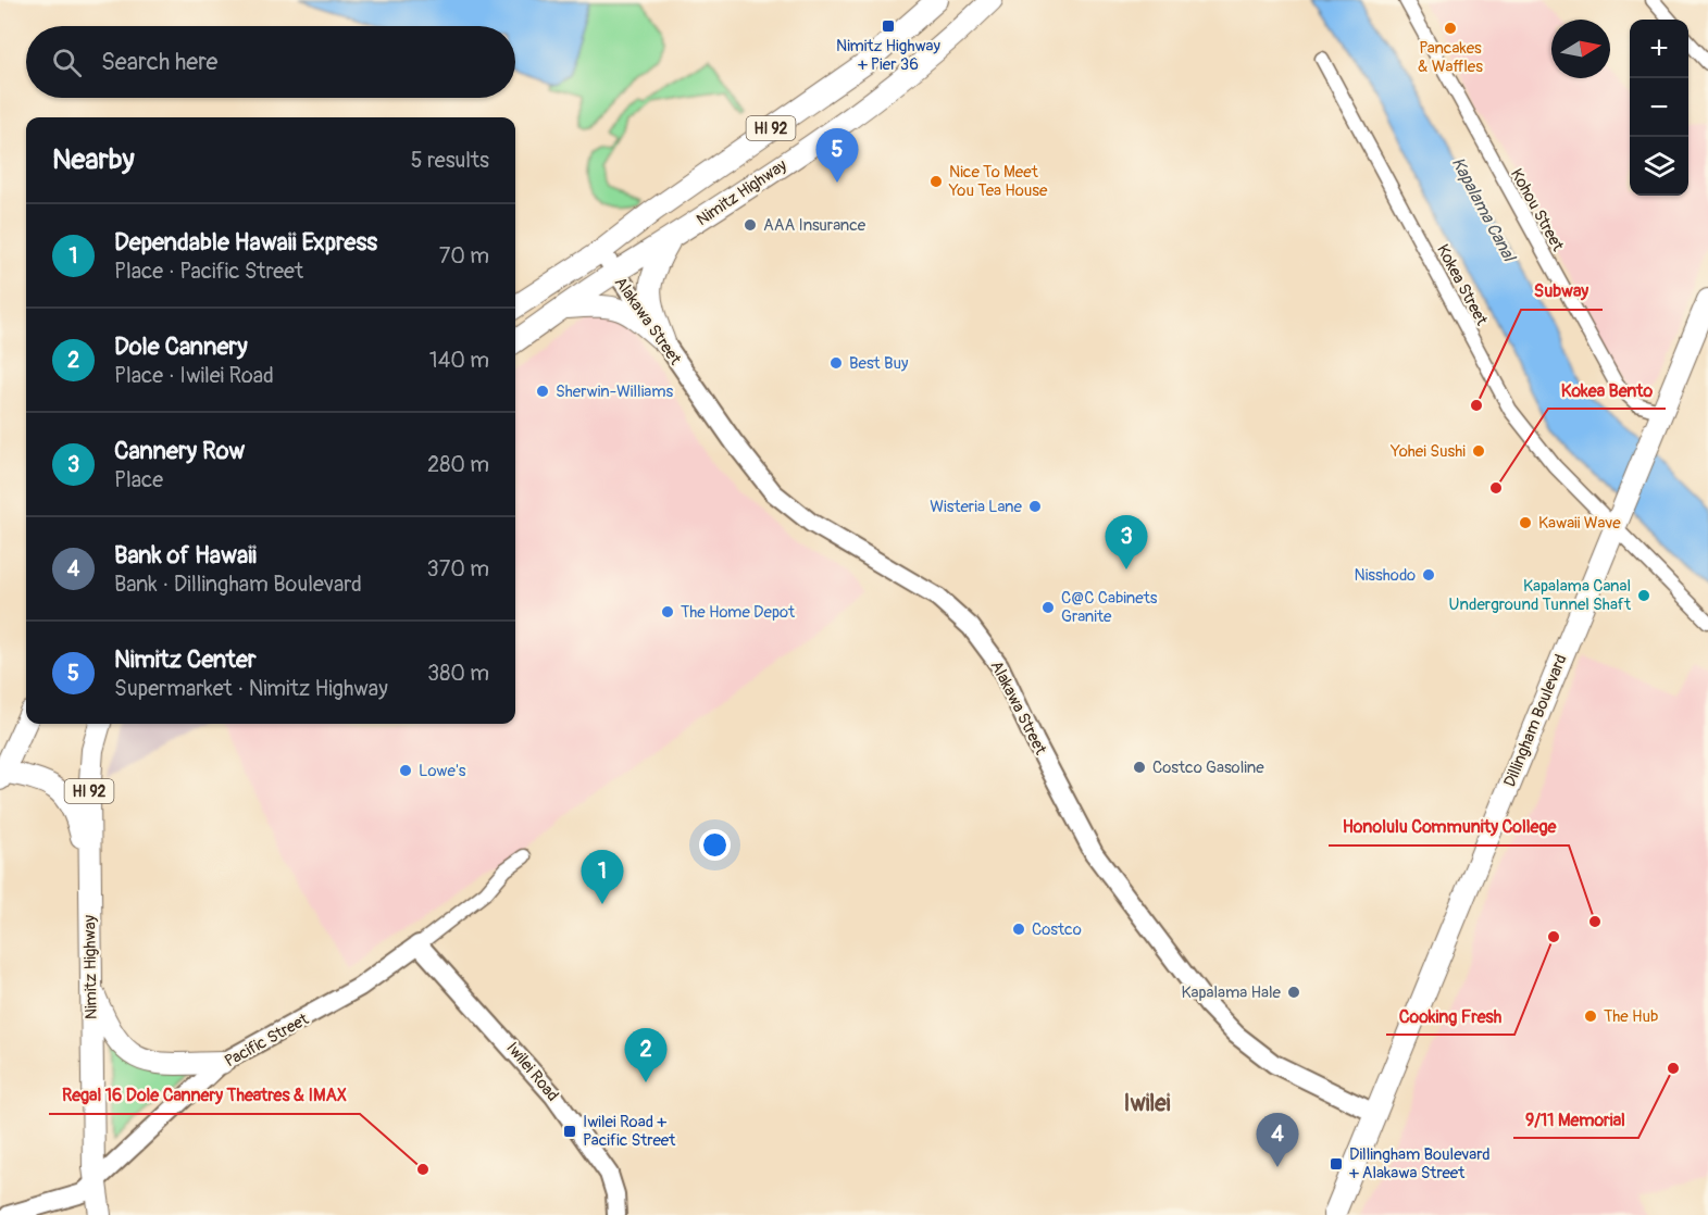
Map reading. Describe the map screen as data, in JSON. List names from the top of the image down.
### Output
{
  "streets": {
    "main road": [
      "HI 92",
      "Nimitz Highway",
      "Alakawa Street",
      "Dillingham Boulevard",
      "Pacific Street",
      "Iwilei Road"
    ],
    "street": ["Kohou Street", "Kokea Street"]
  },
  "crossings": [
    ["HI 92", "Alakawa Street"],
    ["Nimitz Highway", "Alakawa Street"],
    ["Nimitz Highway", "Pacific Street"],
    ["Kohou Street", "Dillingham Boulevard"],
    ["Kokea Street", "Dillingham Boulevard"],
    ["Alakawa Street", "Dillingham Boulevard"],
    ["Pacific Street", "Iwilei Road"]
  ],
  "districts": ["Iwilei"],
  "water": ["Kapalama Canal"],
  "places": {
    "transit": ["Nimitz Highway + Pier 36", "Iwilei Road + Pacific Street", "Dillingham Boulevard + Alakawa Street"],
    "other": [
      "Pancakes & Waffles",
      "Nice To Meet You Tea House",
      "AAA Insurance",
      "Best Buy",
      "Sherwin-Williams",
      "Subway",
      "Yohei Sushi",
      "Kokea Bento",
      "Wisteria Lane",
      "Kawaii Wave",
      "Nisshodo",
      "Kapalama Canal Underground Tunnel Shaft",
      "C@C Cabinets Granite",
      "The Home Depot",
      "Costco Gasoline",
      "Lowe's",
      "Honolulu Community College",
      "Costco",
      "Cooking Fresh",
      "Kapalama Hale",
      "The Hub",
      "9/11 Memorial",
      "Regal 16 Dole Cannery Theatres & IMAX"
    ]
  },
  "north": "right",
  "page": {
    "map_buttons": ["+", "−"],
    "search": "Search here",
    "heading": ["Nearby", "5 results"],
    "pins": [
      "5",
      "3",
      "1",
      "2",
      "4"
    ],
    "list": [
      {
        "mark": "1",
        "name": "Dependable Hawaii Express",
        "note": "Place · Pacific Street",
        "value": "70 m"
      },
      {
        "mark": "2",
        "name": "Dole Cannery",
        "note": "Place · Iwilei Road",
        "value": "140 m"
      },
      {
        "mark": "3",
        "name": "Cannery Row",
        "note": "Place",
        "value": "280 m"
      },
      {
        "mark": "4",
        "name": "Bank of Hawaii",
        "note": "Bank · Dillingham Boulevard",
        "value": "370 m"
      },
      {
        "mark": "5",
        "name": "Nimitz Center",
        "note": "Supermarket · Nimitz Highway",
        "value": "380 m"
      }
    ]
  }
}
